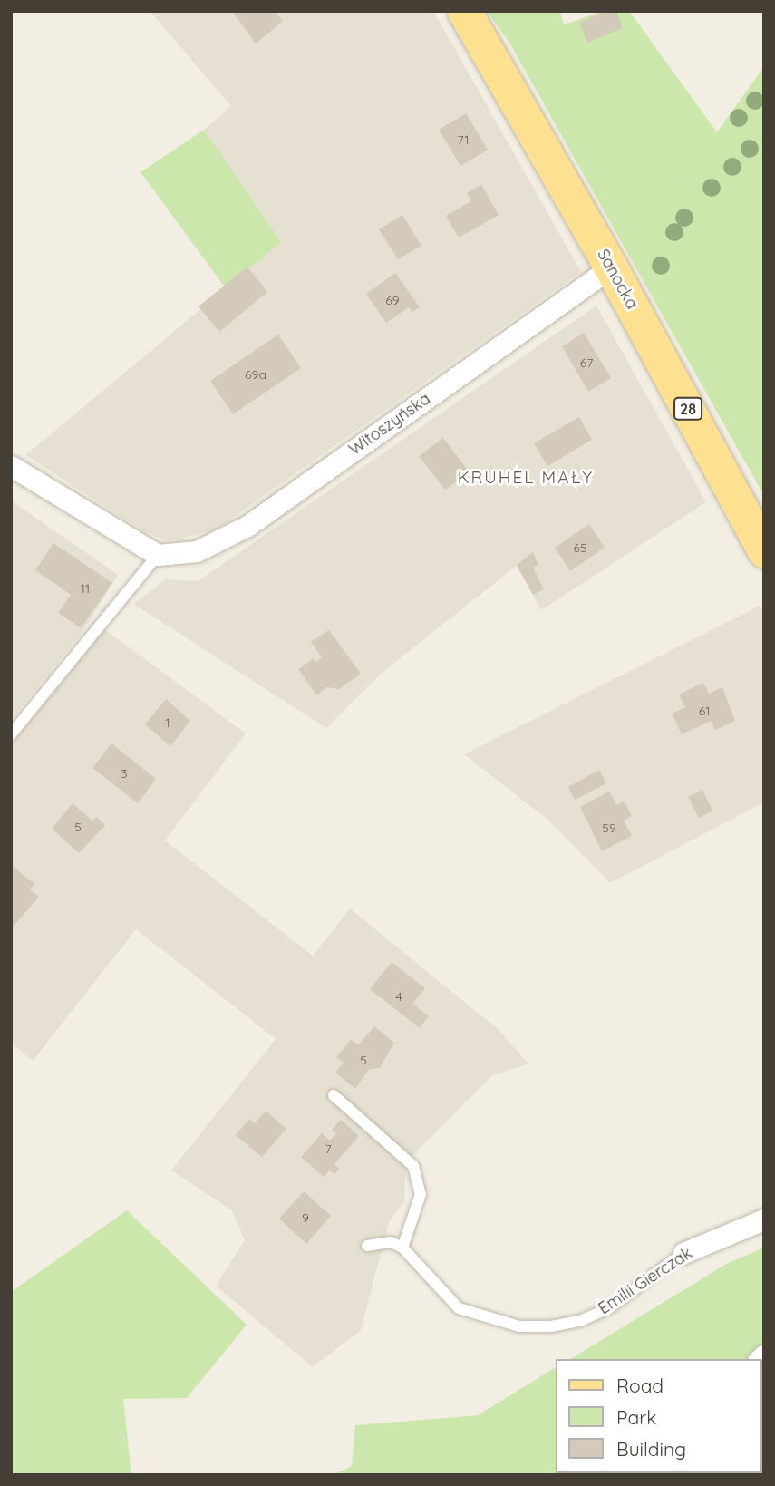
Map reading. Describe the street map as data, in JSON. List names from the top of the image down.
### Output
{
  "streets": {
    "main road": ["Sanocka", "28"],
    "street": ["Witoszyńska", "Emilii Gierczak"]
  },
  "crossings": [
    ["Sanocka", "Witoszyńska"]
  ],
  "districts": ["KRUHEL MAŁY"],
  "house_numbers": [
    "71",
    "69",
    "67",
    "69a",
    "65",
    "11",
    "61",
    "1",
    "3",
    "5",
    "59",
    "4",
    "5",
    "7",
    "9"
  ],
  "legend": ["Road", "Park", "Building"]
}
